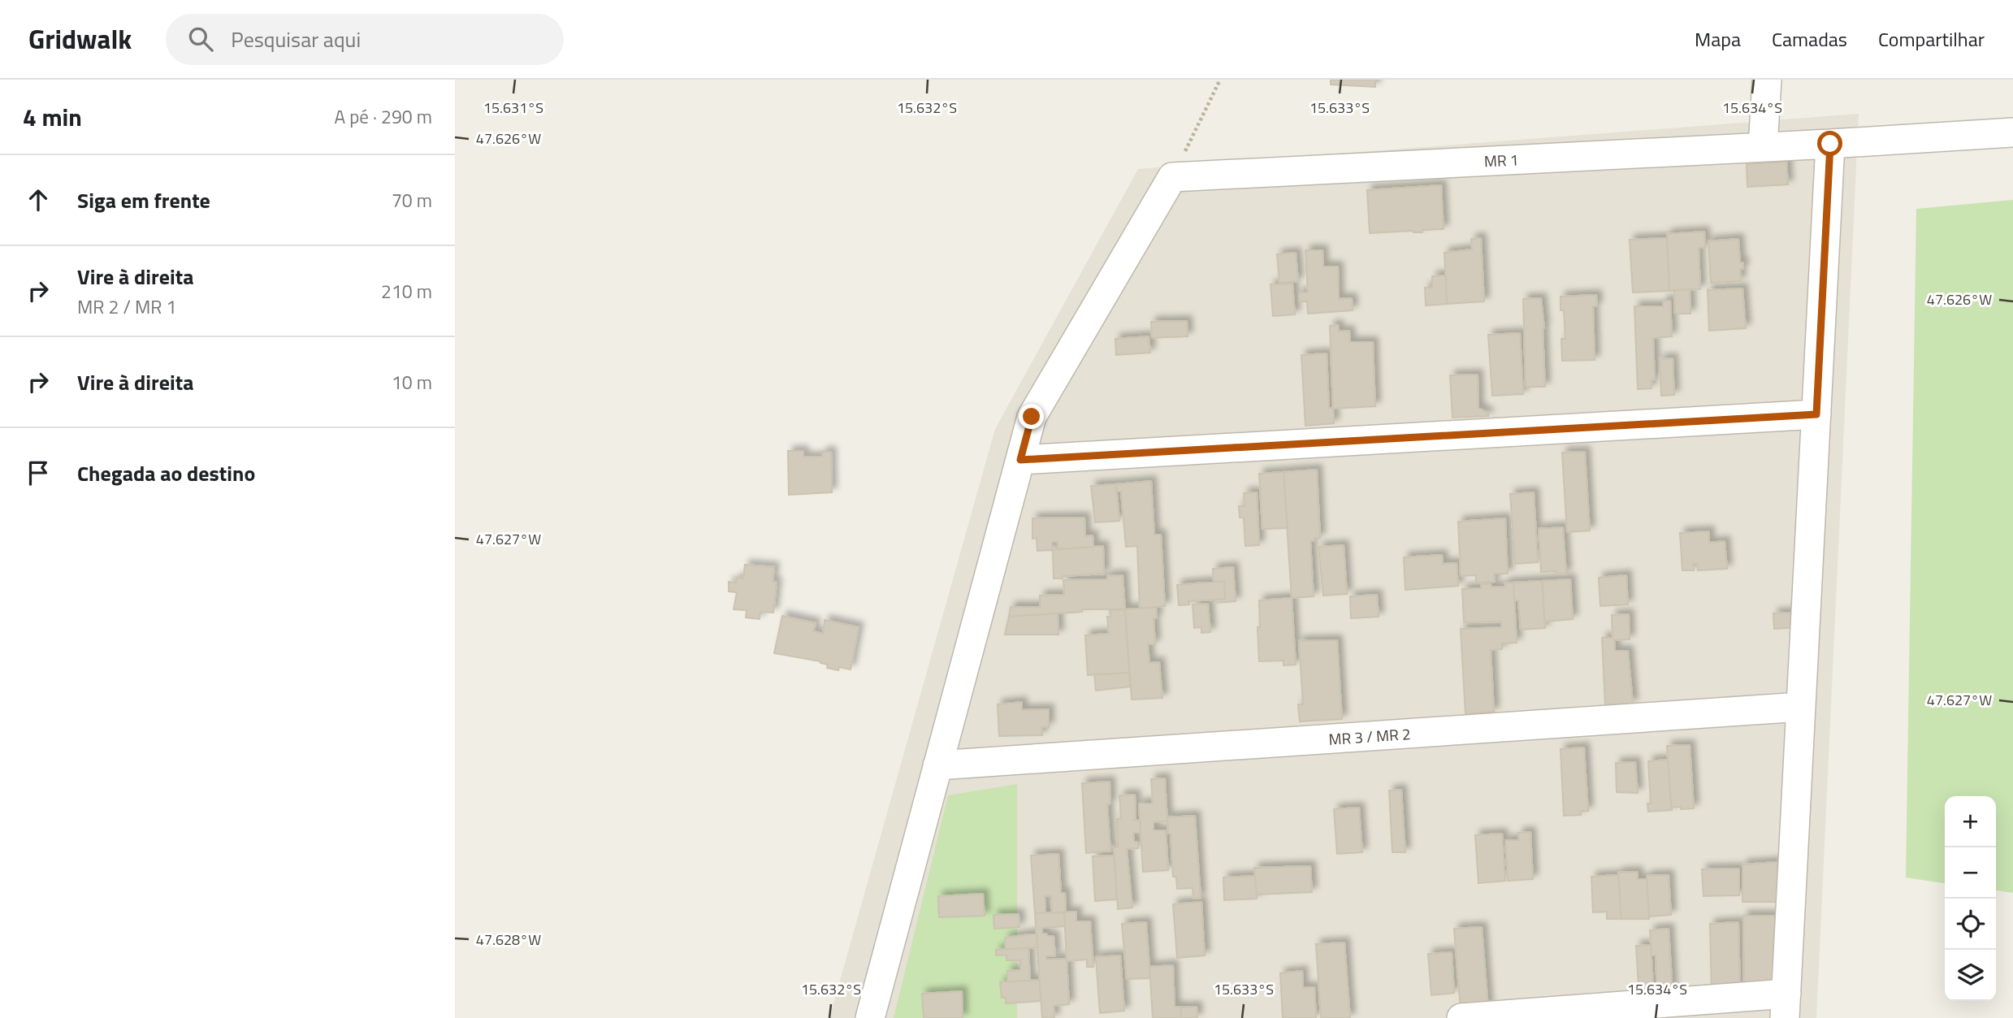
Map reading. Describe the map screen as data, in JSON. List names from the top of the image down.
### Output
{
  "streets": {
    "street": ["MR 1", "MR 3 / MR 2"]
  },
  "page": {
    "header": "Gridwalk",
    "search": "Pesquisar aqui",
    "nav": ["Mapa", "Camadas", "Compartilhar"],
    "heading": ["4 min", "A pé · 290 m"],
    "list": [
      ["Siga em frente", "70 m"],
      ["Vire à direita", "MR 2 / MR 1", "210 m"],
      ["Vire à direita", "10 m"],
      "Chegada ao destino"
    ],
    "map_buttons": ["+", "−"]
  },
  "coordinates": [
    "15.631°S",
    "15.632°S",
    "15.633°S",
    "15.634°S",
    "47.626°W",
    "47.627°W",
    "47.628°W"
  ]
}
